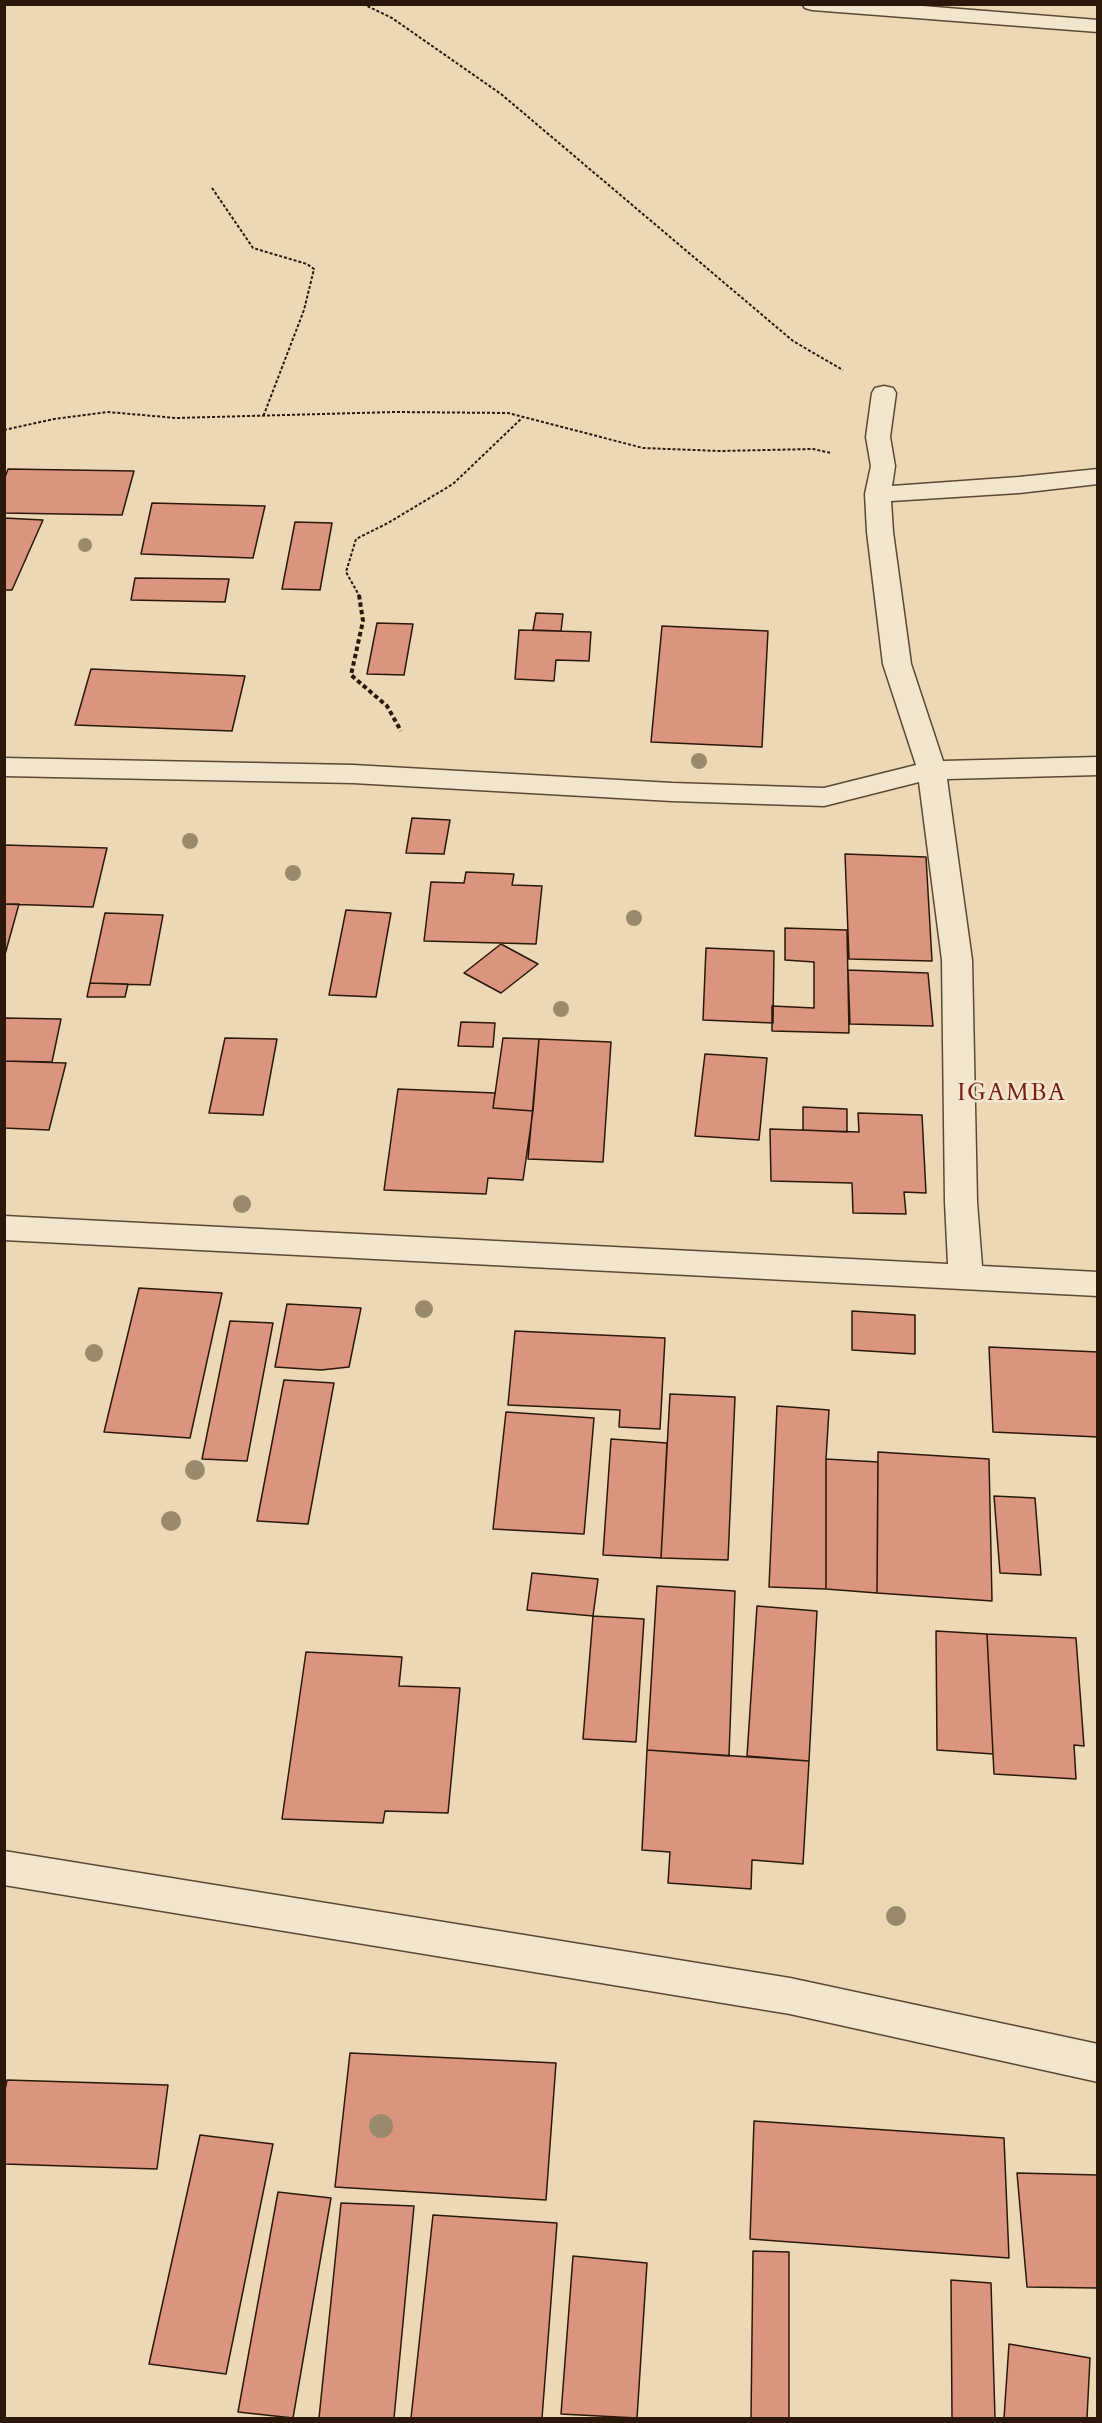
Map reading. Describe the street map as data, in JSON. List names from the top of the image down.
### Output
{
  "districts": ["IGAMBA"]
}
